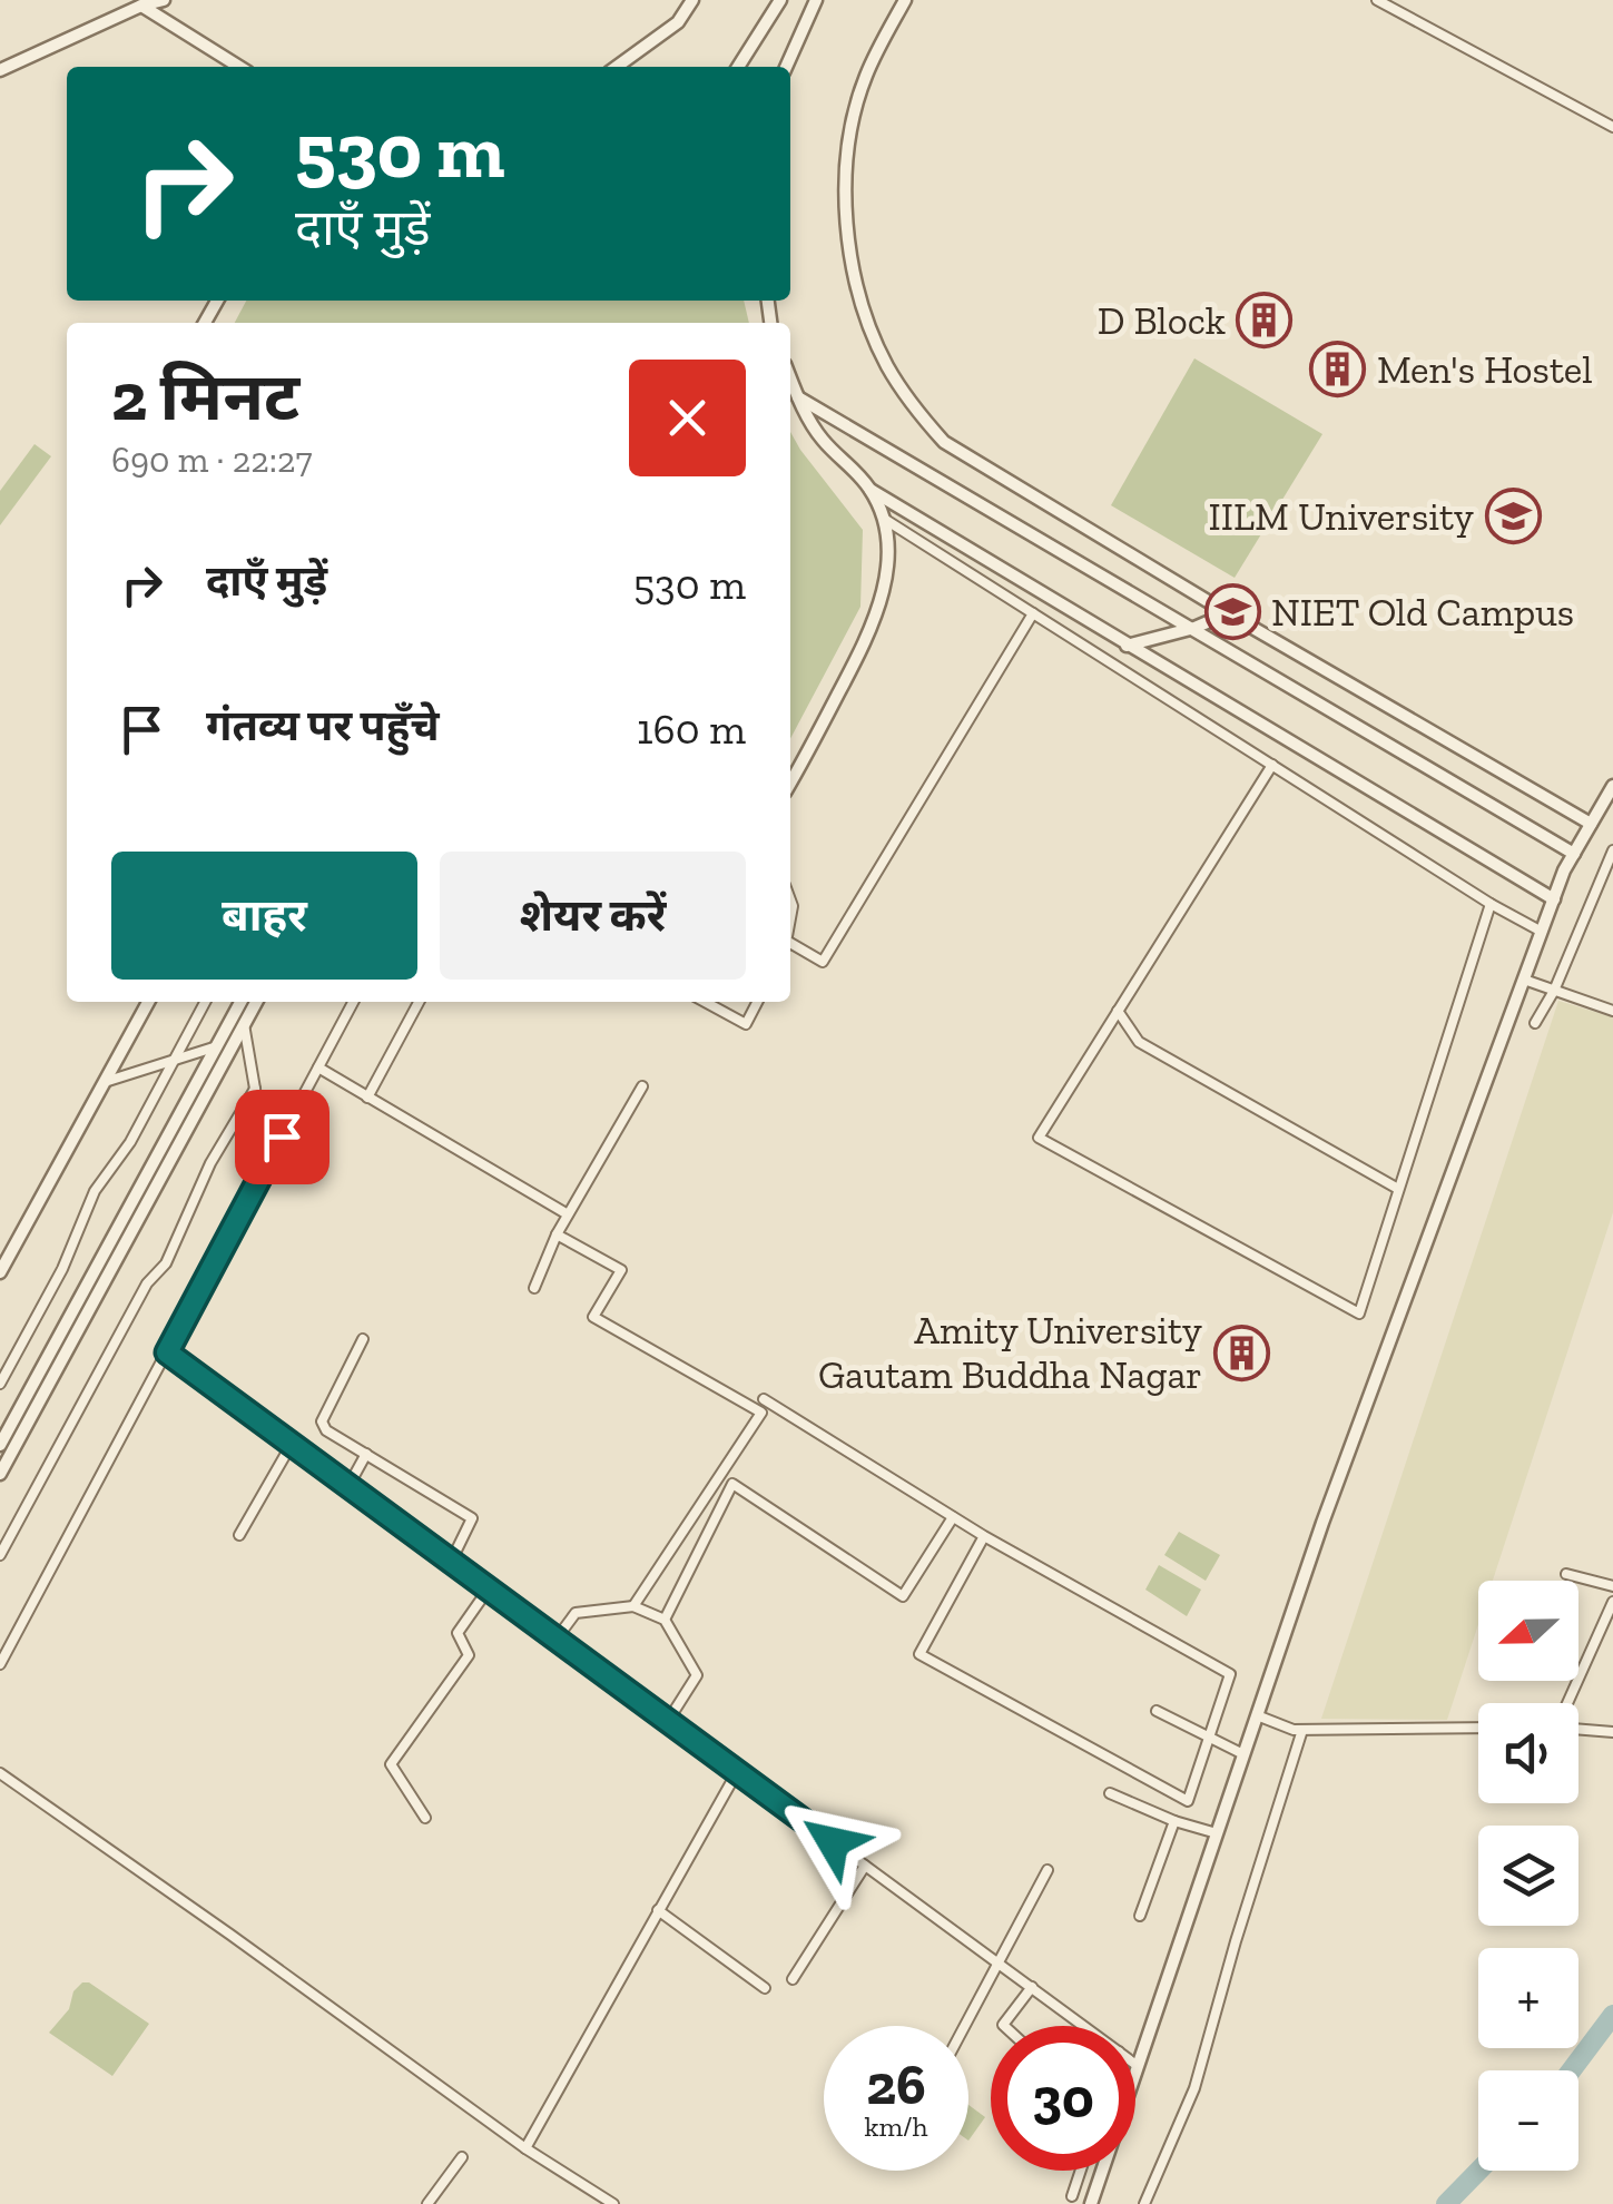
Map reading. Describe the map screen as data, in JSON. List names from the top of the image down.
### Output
{
  "places": {
    "building": ["D Block", "Men's Hostel", "Amity University Gautam Buddha Nagar"],
    "school or university": ["IILM University", "NIET Old Campus"]
  },
  "north": "left",
  "page": {
    "turn": ["530 m", "दाएँ मुड़ें"],
    "heading": ["2 मिनट", "690 m · 22:27"],
    "list": [
      {
        "name": "दाएँ मुड़ें",
        "value": "530 m"
      },
      {
        "name": "गंतव्य पर पहुँचे",
        "value": "160 m"
      }
    ],
    "buttons": ["बाहर", "शेयर करें"],
    "map_buttons": ["+", "−"],
    "speed": "26 km/h",
    "limit": "30"
  }
}
